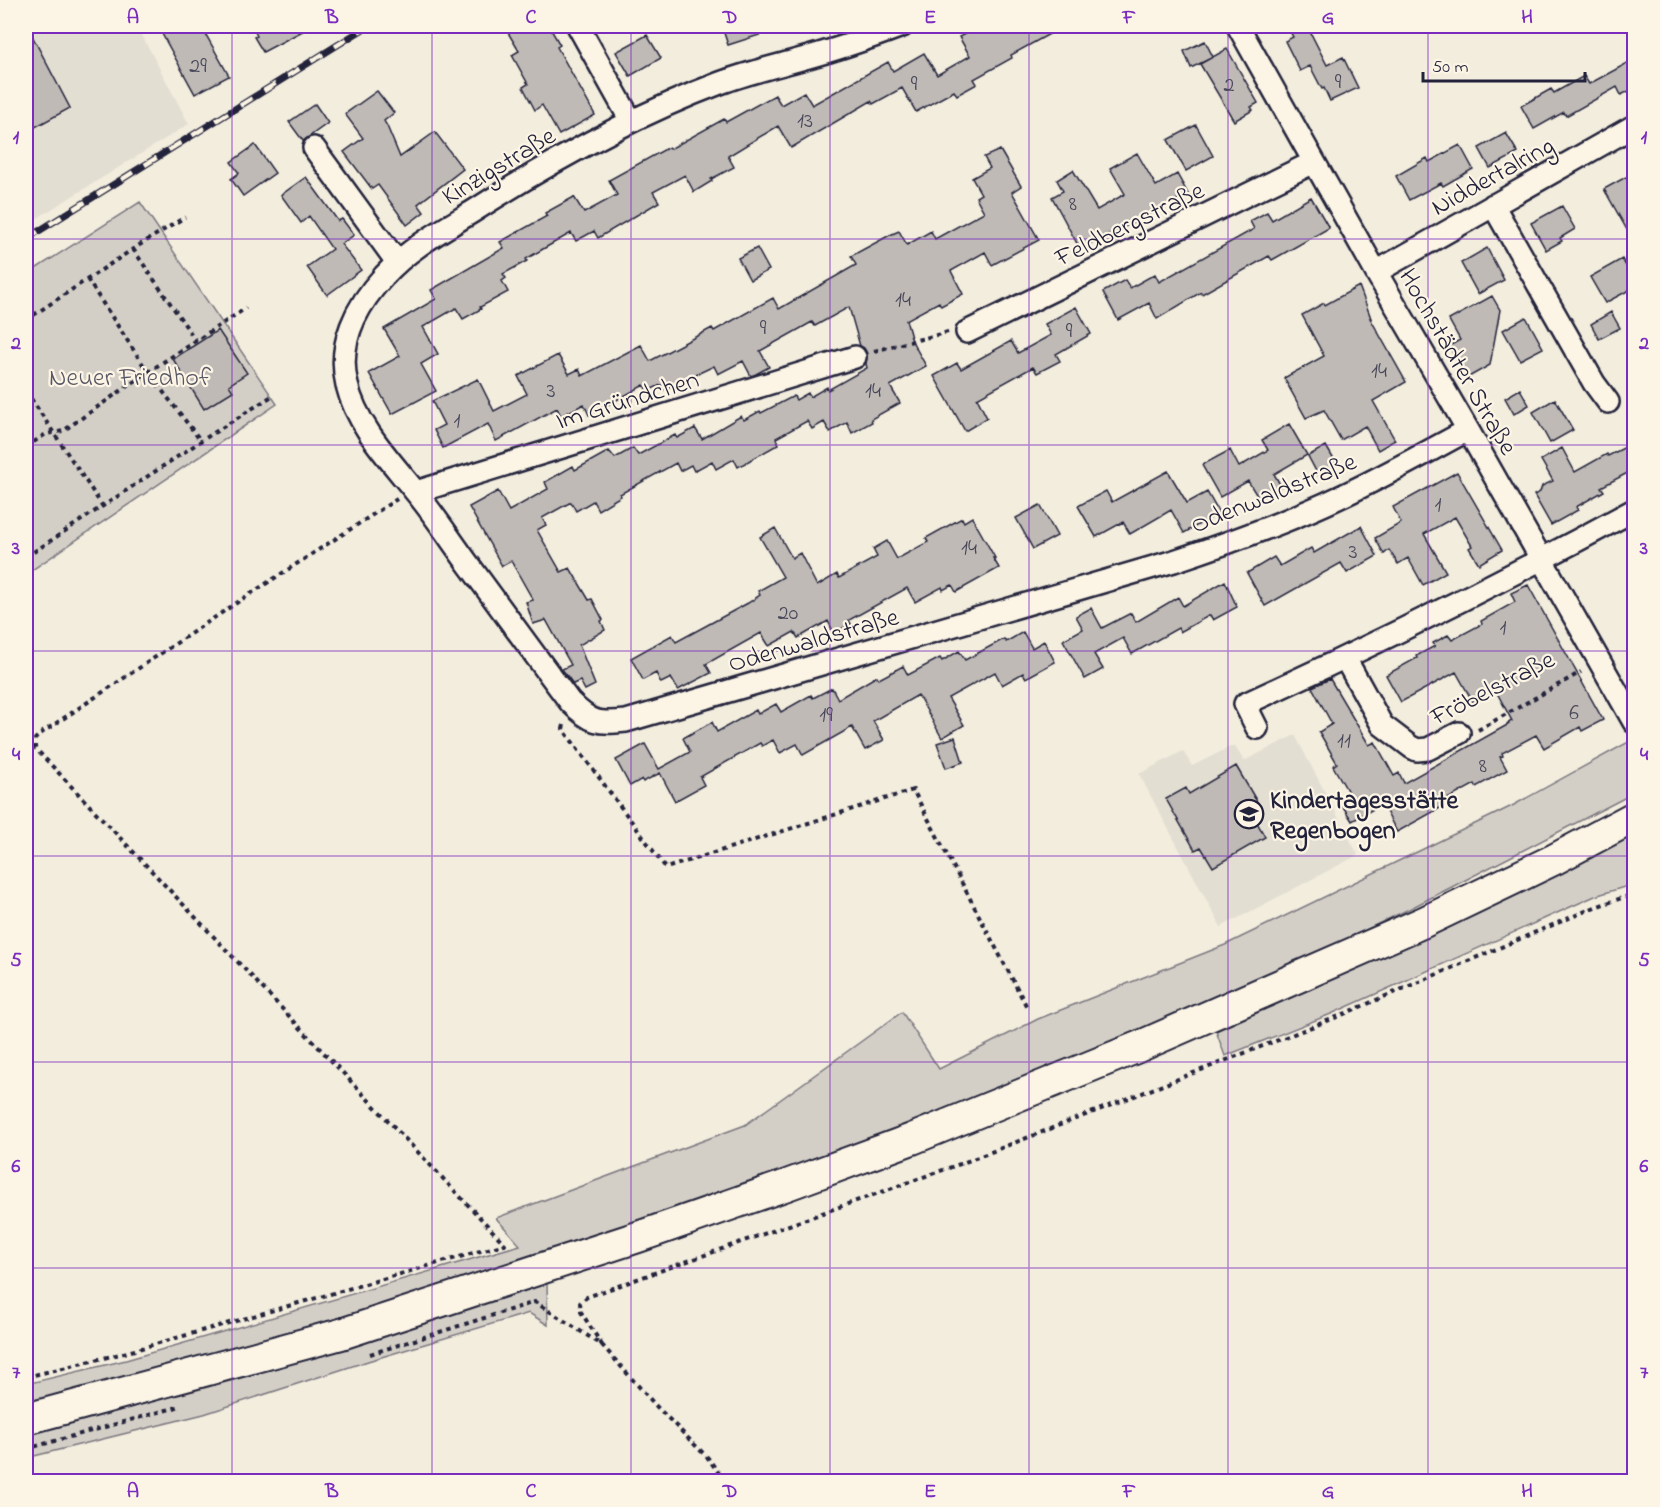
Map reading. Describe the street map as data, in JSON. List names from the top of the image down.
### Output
{
  "streets": {
    "street": [
      "Kinzigstraße",
      "Niddertalring",
      "Feldbergstraße",
      "Hochstädter Straße",
      "Im Gründchen",
      "Odenwaldstraße",
      "Fröbelstraße"
    ]
  },
  "crossings": [
    ["Kinzigstraße", "Odenwaldstraße"],
    ["Niddertalring", "Hochstädter Straße"],
    ["Feldbergstraße", "Hochstädter Straße"],
    ["Hochstädter Straße", "Odenwaldstraße"],
    ["Hochstädter Straße", "Fröbelstraße"],
    ["Im Gründchen", "Odenwaldstraße"]
  ],
  "parks": ["Neuer Friedhof"],
  "places": {
    "school or university": ["Kindertagesstätte Regenbogen"]
  },
  "house_numbers": [
    "29",
    "9",
    "9",
    "2",
    "13",
    "8",
    "14",
    "9",
    "9",
    "14",
    "3",
    "14",
    "1",
    "1",
    "14",
    "3",
    "20",
    "1",
    "6",
    "19",
    "11",
    "8"
  ],
  "scale_bar": "50 m",
  "grid": {
    "columns": [
      "A",
      "B",
      "C",
      "D",
      "E",
      "F",
      "G",
      "H"
    ],
    "rows": [
      "1",
      "2",
      "3",
      "4",
      "5",
      "6",
      "7"
    ]
  }
}
